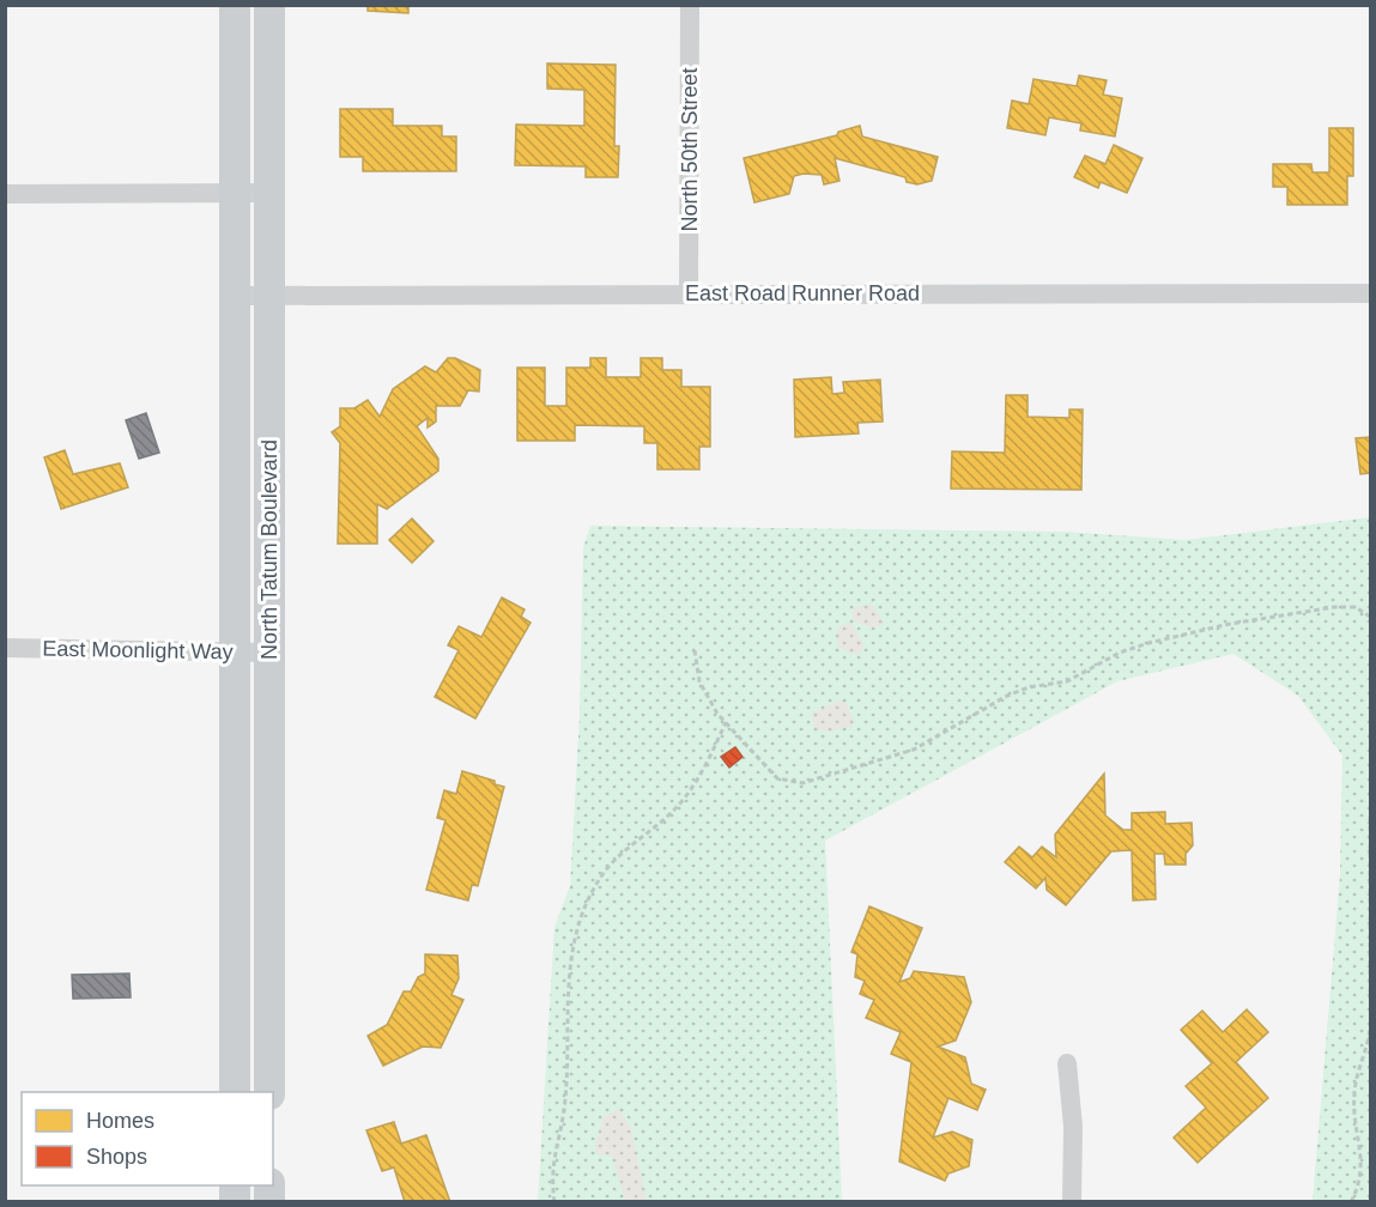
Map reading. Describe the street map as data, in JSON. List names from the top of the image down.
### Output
{
  "streets": {
    "main road": ["North Tatum Boulevard"],
    "street": ["North 50th Street", "East Road Runner Road", "East Moonlight Way"]
  },
  "crossings": [
    ["North 50th Street", "East Road Runner Road"],
    ["East Road Runner Road", "North Tatum Boulevard"],
    ["North Tatum Boulevard", "East Moonlight Way"]
  ],
  "legend": ["Homes", "Shops"]
}
